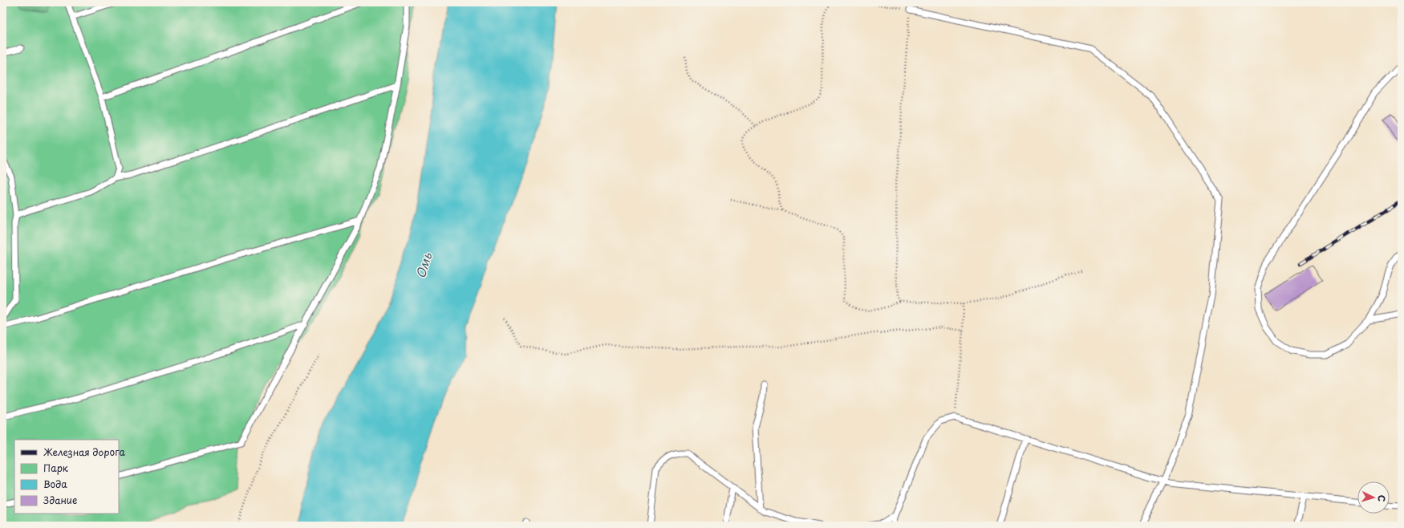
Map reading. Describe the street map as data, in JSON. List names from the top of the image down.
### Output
{
  "water": ["Омь"],
  "legend": [
    "Железная дорога",
    "Парк",
    "Вода",
    "Здание"
  ],
  "north": "right"
}
